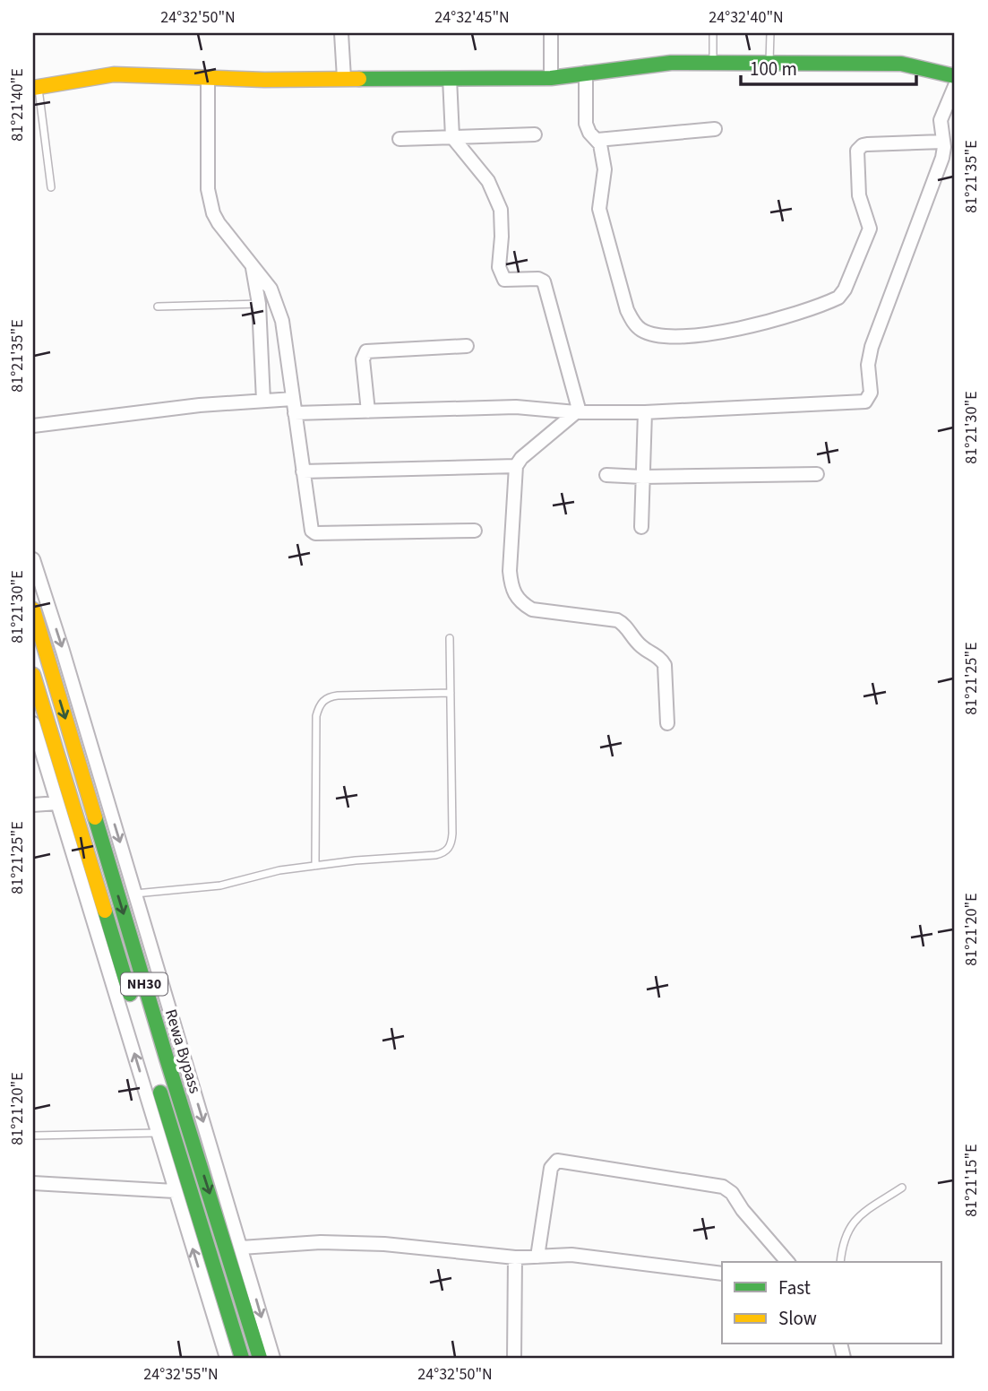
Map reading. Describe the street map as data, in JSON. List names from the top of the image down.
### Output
{
  "streets": {
    "main road": ["NH30", "Rewa Bypass"]
  },
  "legend": ["Fast", "Slow"],
  "scale_bar": "100 m",
  "coordinates": [
    "24°32'50\"N",
    "24°32'45\"N",
    "24°32'40\"N",
    "81°21'40\"E",
    "81°21'35\"E",
    "81°21'30\"E",
    "81°21'25\"E",
    "81°21'20\"E",
    "81°21'15\"E",
    "24°32'55\"N"
  ]
}
